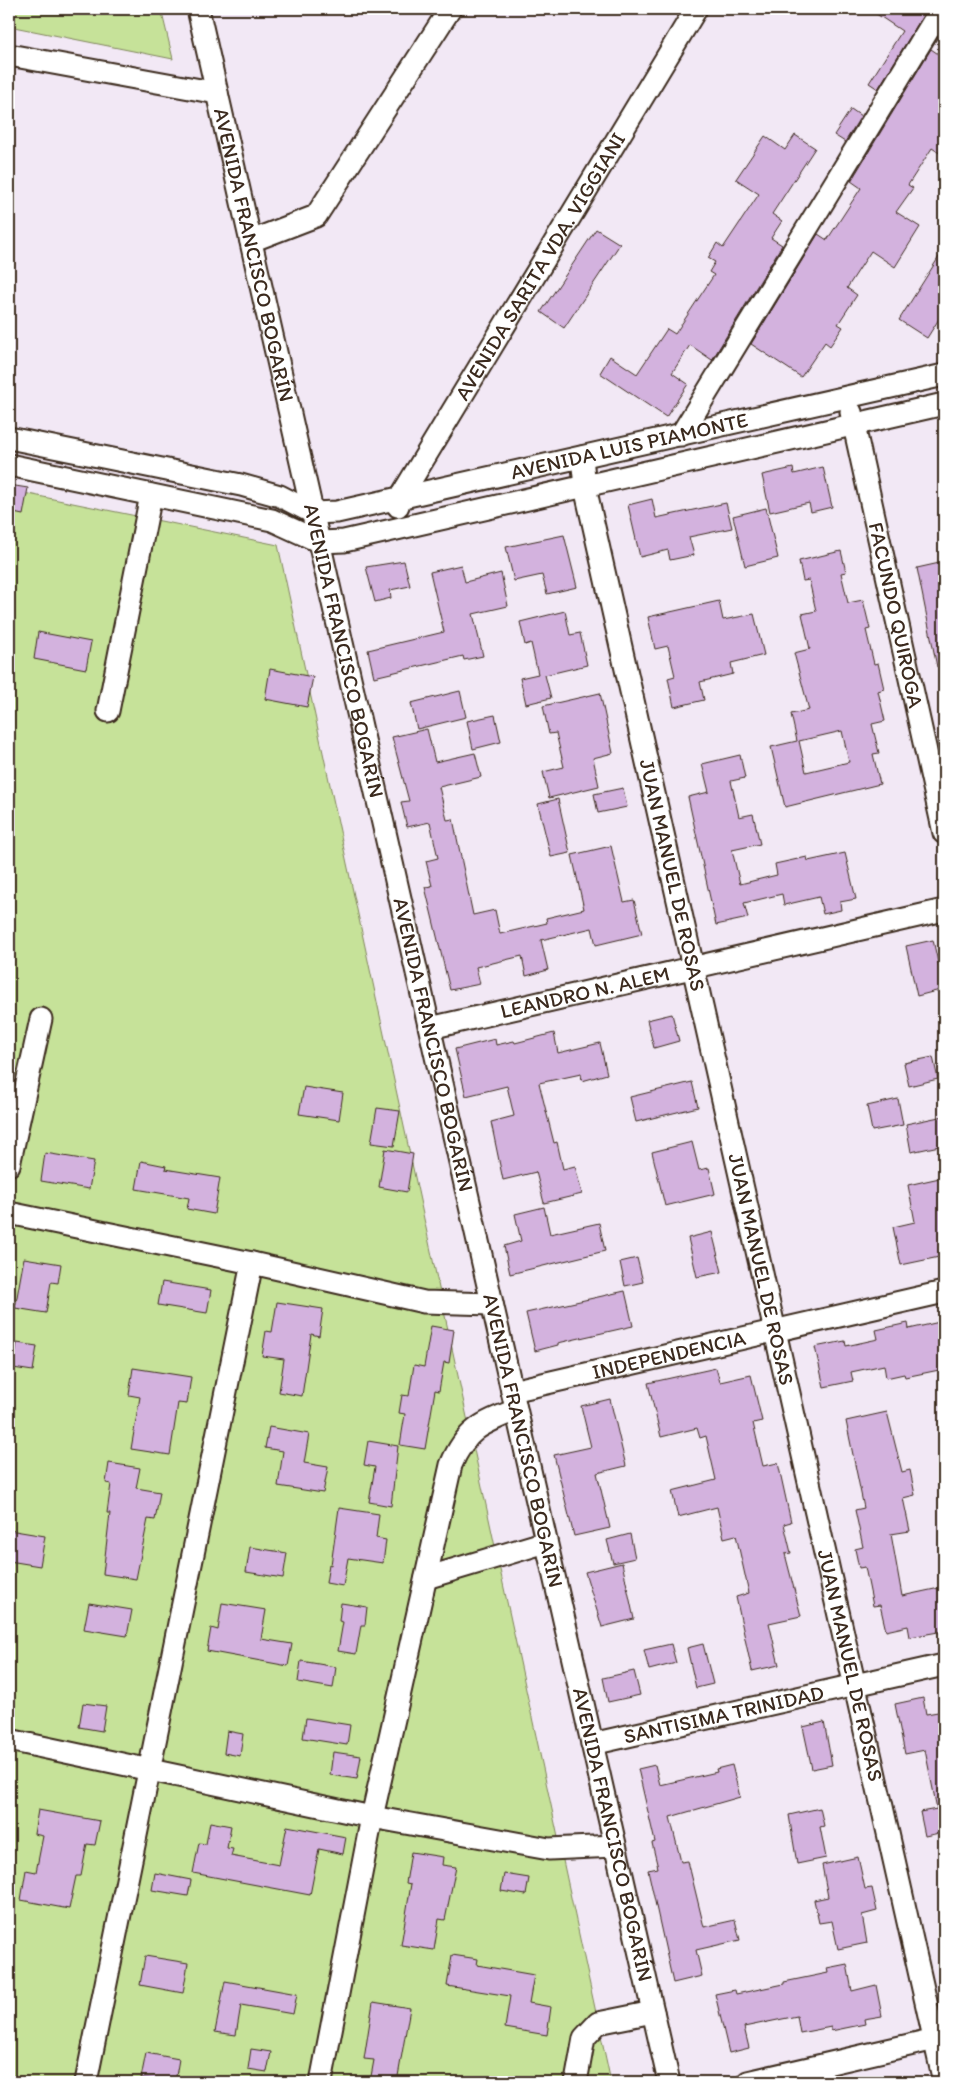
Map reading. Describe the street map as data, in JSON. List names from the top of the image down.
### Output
{
  "streets": {
    "street": [
      "AVENIDA FRANCISCO BOGARÍN",
      "AVENIDA SARITA VDA. VIGGIANI",
      "AVENIDA LUIS PIAMONTE",
      "FACUNDO QUIROGA",
      "JUAN MANUEL DE ROSAS",
      "LEANDRO N. ALEM",
      "INDEPENDENCIA",
      "SANTISIMA TRINIDAD"
    ]
  },
  "crossings": [
    ["AVENIDA FRANCISCO BOGARÍN", "AVENIDA LUIS PIAMONTE"],
    ["AVENIDA FRANCISCO BOGARÍN", "LEANDRO N. ALEM"],
    ["AVENIDA FRANCISCO BOGARÍN", "INDEPENDENCIA"],
    ["AVENIDA FRANCISCO BOGARÍN", "SANTISIMA TRINIDAD"],
    ["AVENIDA SARITA VDA. VIGGIANI", "AVENIDA LUIS PIAMONTE"],
    ["AVENIDA LUIS PIAMONTE", "FACUNDO QUIROGA"],
    ["AVENIDA LUIS PIAMONTE", "JUAN MANUEL DE ROSAS"],
    ["JUAN MANUEL DE ROSAS", "LEANDRO N. ALEM"],
    ["JUAN MANUEL DE ROSAS", "INDEPENDENCIA"],
    ["JUAN MANUEL DE ROSAS", "SANTISIMA TRINIDAD"]
  ]
}
